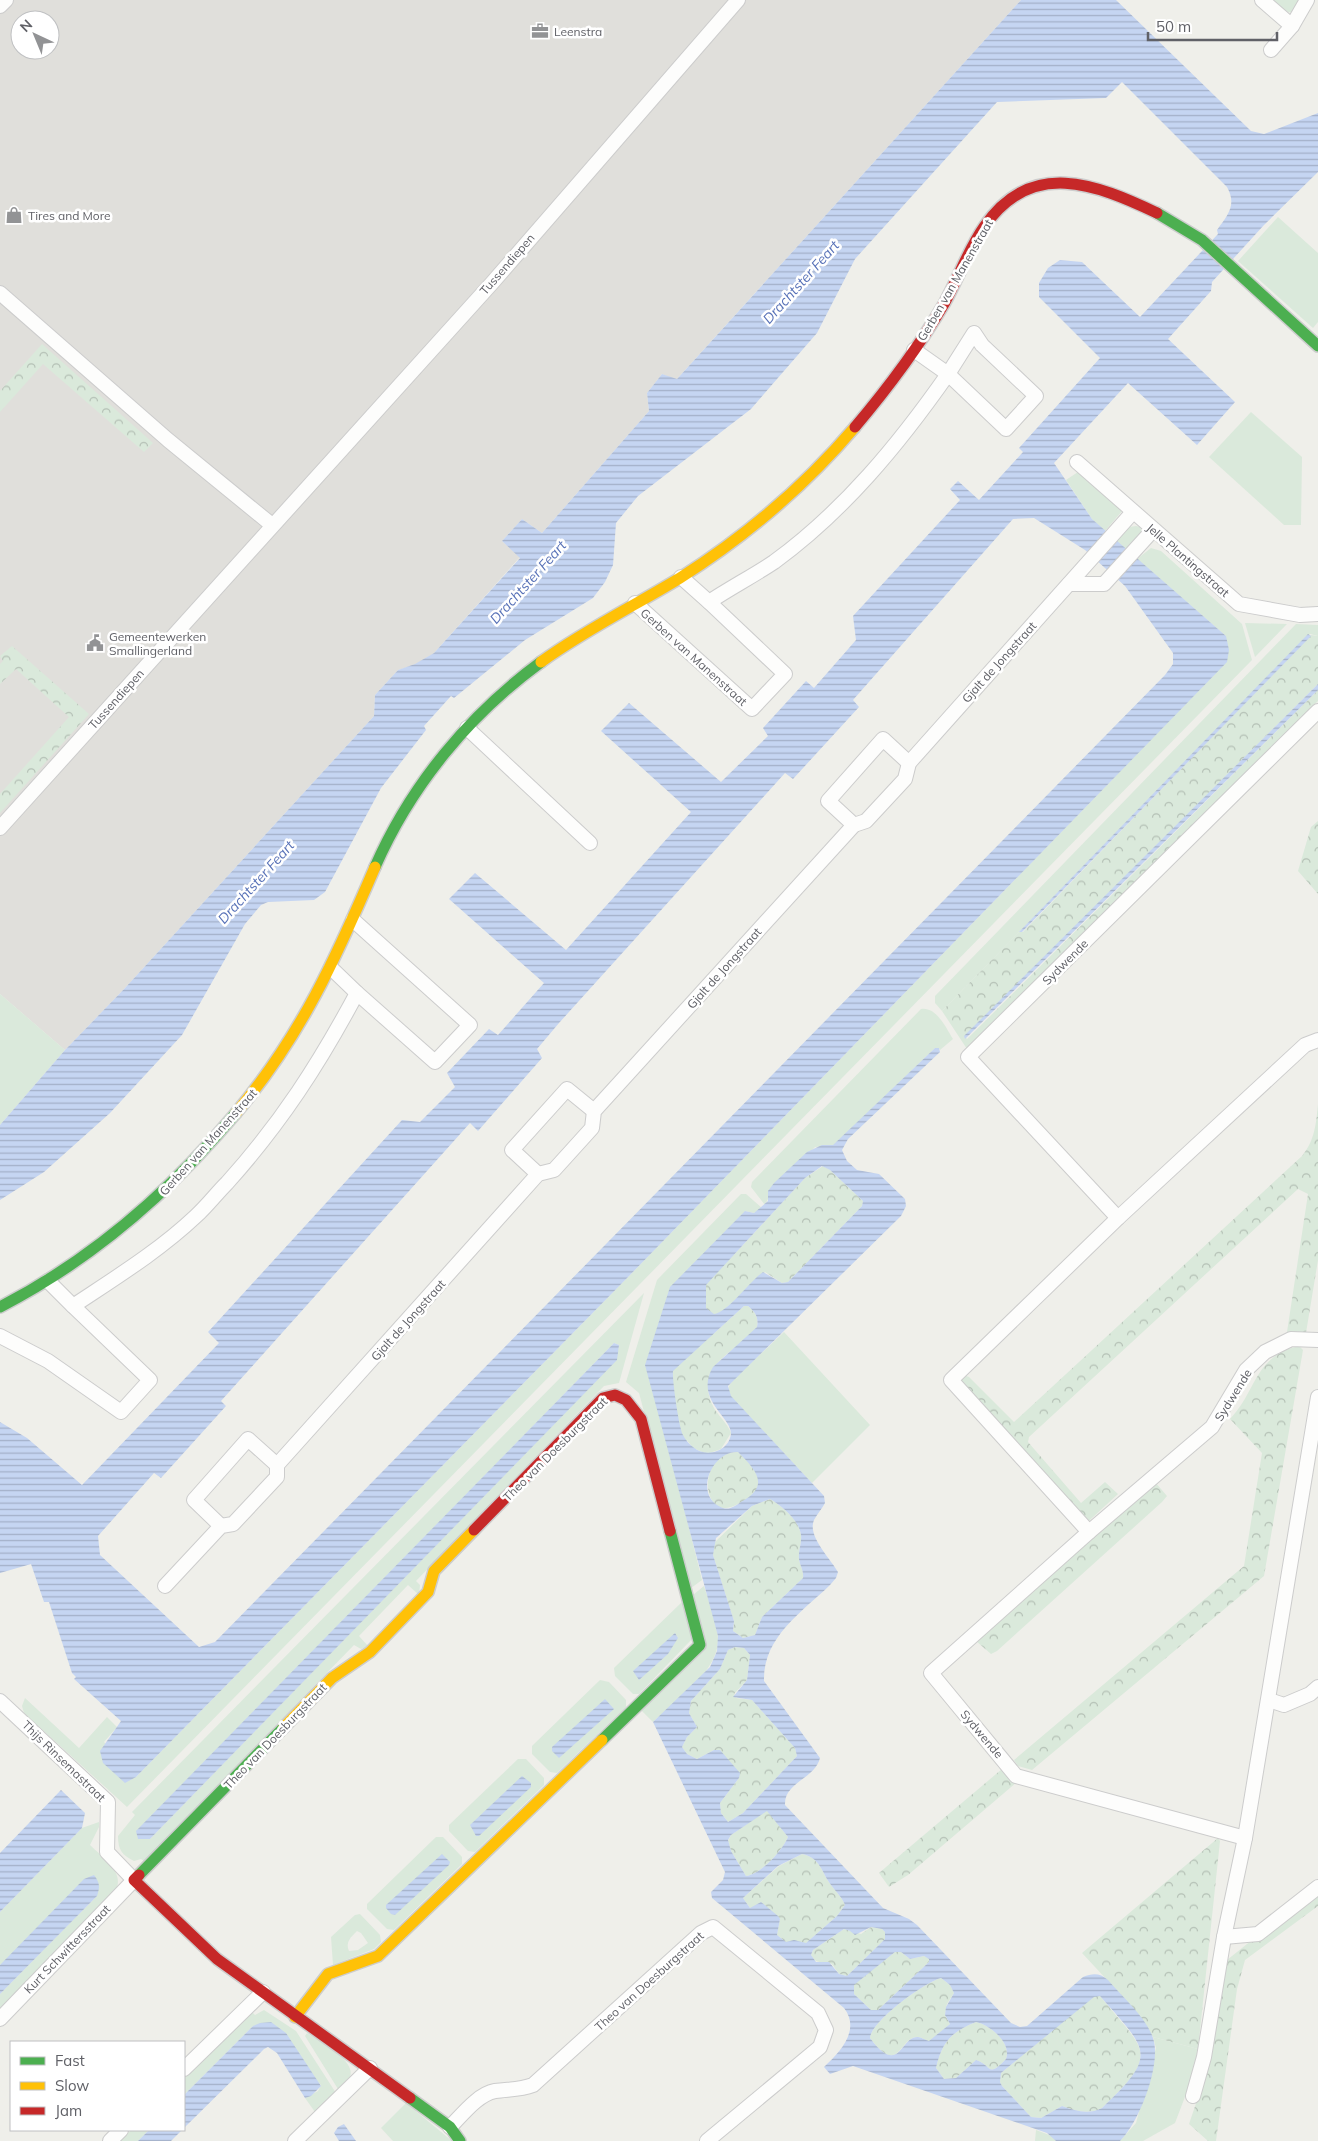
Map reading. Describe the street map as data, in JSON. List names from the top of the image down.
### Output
{
  "streets": {
    "street": [
      "Tussendiepen",
      "Gerben van Manenstraat",
      "Jelle Plantingstraat",
      "Gjalt de Jongstraat",
      "Sydwende",
      "Theo van Doesburgstraat",
      "Thijs Rinsemastraat",
      "Kurt Schwittersstraat"
    ]
  },
  "crossings": [
    ["Jelle Plantingstraat", "Gjalt de Jongstraat"],
    ["Theo van Doesburgstraat", "Thijs Rinsemastraat"],
    ["Theo van Doesburgstraat", "Kurt Schwittersstraat"],
    ["Thijs Rinsemastraat", "Kurt Schwittersstraat"]
  ],
  "water": ["Drachtster Feart"],
  "places": {
    "office": ["Leenstra"],
    "shop": ["Tires and More"],
    "public building": ["Gemeentewerken Smallingerland"]
  },
  "legend": ["Fast", "Slow", "Jam"],
  "scale_bar": "50 m",
  "north": "top left"
}
